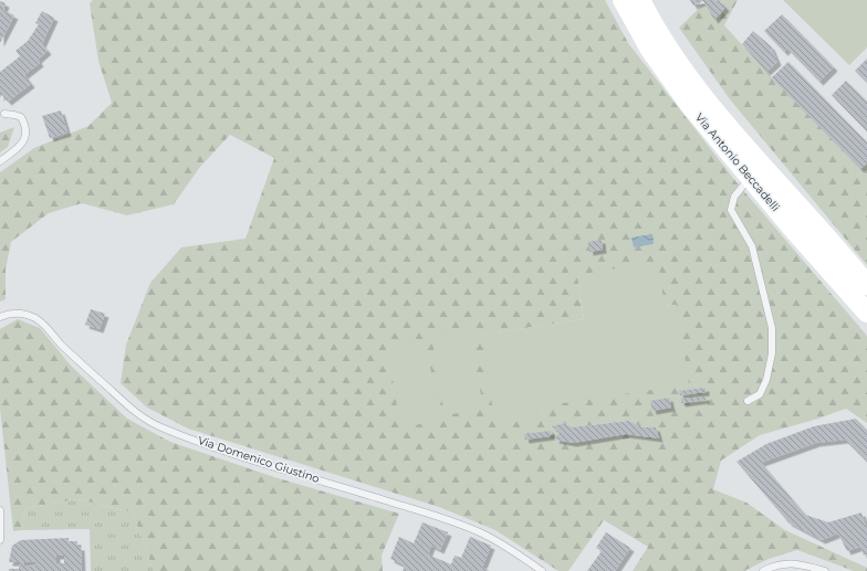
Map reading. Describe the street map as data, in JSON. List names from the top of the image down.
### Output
{
  "streets": {
    "main road": ["Via Antonio Beccadelli"],
    "lane": ["Via Domenico Giustino"]
  }
}
